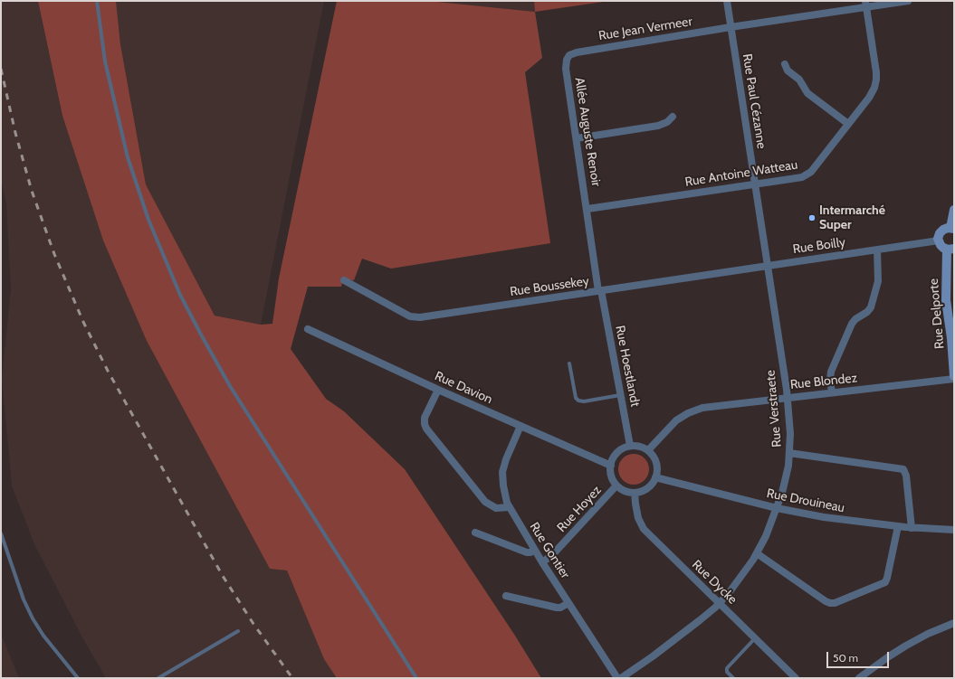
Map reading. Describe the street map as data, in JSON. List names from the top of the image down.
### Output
{
  "streets": {
    "street": [
      "Rue Jean Vermeer",
      "Rue Paul Cézanne",
      "Allée Auguste Renoir",
      "Rue Antoine Watteau",
      "Rue Boilly",
      "Rue Boussekey",
      "Rue Delporte",
      "Rue Hoestlandt",
      "Rue Blondez",
      "Rue Davion",
      "Rue Verstraete",
      "Rue Drouineau",
      "Rue Hoyez",
      "Rue Gontier",
      "Rue Dycke"
    ]
  },
  "crossings": [
    ["Rue Jean Vermeer", "Rue Paul Cézanne"],
    ["Rue Jean Vermeer", "Allée Auguste Renoir"],
    ["Rue Jean Vermeer", "Rue Antoine Watteau"],
    ["Rue Paul Cézanne", "Rue Antoine Watteau"],
    ["Rue Paul Cézanne", "Rue Boilly"],
    ["Rue Paul Cézanne", "Rue Boussekey"],
    ["Rue Paul Cézanne", "Rue Verstraete"],
    ["Allée Auguste Renoir", "Rue Antoine Watteau"],
    ["Rue Boilly", "Rue Boussekey"],
    ["Rue Boilly", "Rue Verstraete"],
    ["Rue Boussekey", "Rue Hoestlandt"],
    ["Rue Boussekey", "Rue Verstraete"],
    ["Rue Hoestlandt", "Rue Blondez"],
    ["Rue Hoestlandt", "Rue Davion"],
    ["Rue Hoestlandt", "Rue Drouineau"],
    ["Rue Hoestlandt", "Rue Hoyez"],
    ["Rue Hoestlandt", "Rue Dycke"],
    ["Rue Blondez", "Rue Davion"],
    ["Rue Blondez", "Rue Verstraete"],
    ["Rue Blondez", "Rue Drouineau"],
    ["Rue Blondez", "Rue Hoyez"],
    ["Rue Blondez", "Rue Dycke"],
    ["Rue Davion", "Rue Drouineau"],
    ["Rue Davion", "Rue Hoyez"],
    ["Rue Davion", "Rue Gontier"],
    ["Rue Davion", "Rue Dycke"],
    ["Rue Verstraete", "Rue Drouineau"],
    ["Rue Verstraete", "Rue Dycke"],
    ["Rue Drouineau", "Rue Hoyez"],
    ["Rue Drouineau", "Rue Dycke"],
    ["Rue Hoyez", "Rue Gontier"],
    ["Rue Hoyez", "Rue Dycke"]
  ],
  "places": ["Intermarché Super"],
  "scale_bar": "50 m"
}
